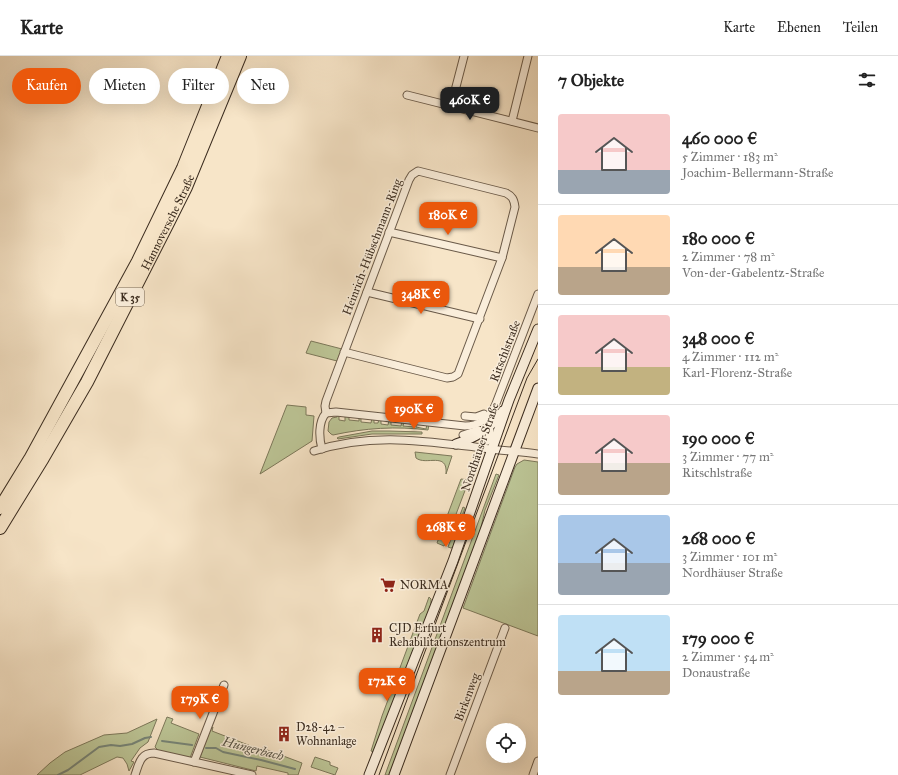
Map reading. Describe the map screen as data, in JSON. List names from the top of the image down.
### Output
{
  "streets": {
    "highway": ["Hannoversche Straße", "K 35"],
    "main road": ["Nordhäuser Straße"],
    "street": ["Heinrich-Hübschmann-Ring", "Ritschlstraße", "Birkenweg"]
  },
  "crossings": [
    ["Heinrich-Hübschmann-Ring", "Ritschlstraße"]
  ],
  "water": ["Hungerbach"],
  "places": {
    "supermarket": ["NORMA"],
    "building": ["CJD Erfurt Rehabilitationszentrum", "D28-42 – Wohnanlage"]
  },
  "page": {
    "header": "Karte",
    "nav": ["Karte", "Ebenen", "Teilen"],
    "heading": "7 Objekte",
    "chip": [
      "Kaufen",
      "Mieten",
      "Filter",
      "Neu"
    ],
    "price": [
      "460K €",
      "180K €",
      "348K €",
      "190K €",
      "268K €",
      "172K €",
      "179K €"
    ],
    "list": [
      {
        "name": "460 000 €",
        "note": "5 Zimmer · 183 m² · Joachim-Bellermann-Straße"
      },
      {
        "name": "180 000 €",
        "note": "2 Zimmer · 78 m² · Von-der-Gabelentz-Straße"
      },
      {
        "name": "348 000 €",
        "note": "4 Zimmer · 112 m² · Karl-Florenz-Straße"
      },
      {
        "name": "190 000 €",
        "note": "3 Zimmer · 77 m² · Ritschlstraße"
      },
      {
        "name": "268 000 €",
        "note": "3 Zimmer · 101 m² · Nordhäuser Straße"
      },
      {
        "name": "179 000 €",
        "note": "2 Zimmer · 54 m² · Donaustraße"
      }
    ]
  }
}
